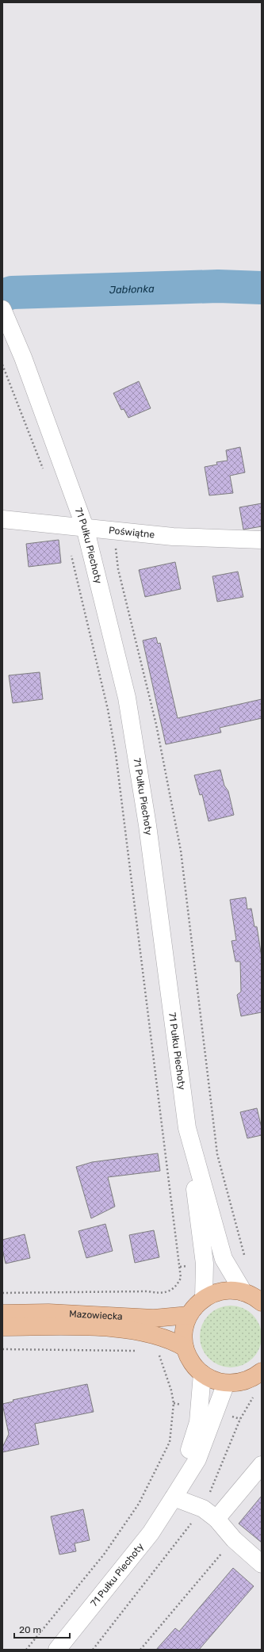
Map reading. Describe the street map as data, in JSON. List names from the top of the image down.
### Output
{
  "streets": {
    "main road": ["Mazowiecka"],
    "street": ["Poświątne", "71 Pułku Piechoty"]
  },
  "crossings": [
    ["Poświątne", "71 Pułku Piechoty"]
  ],
  "water": ["Jabłonka"],
  "scale_bar": "20 m"
}
